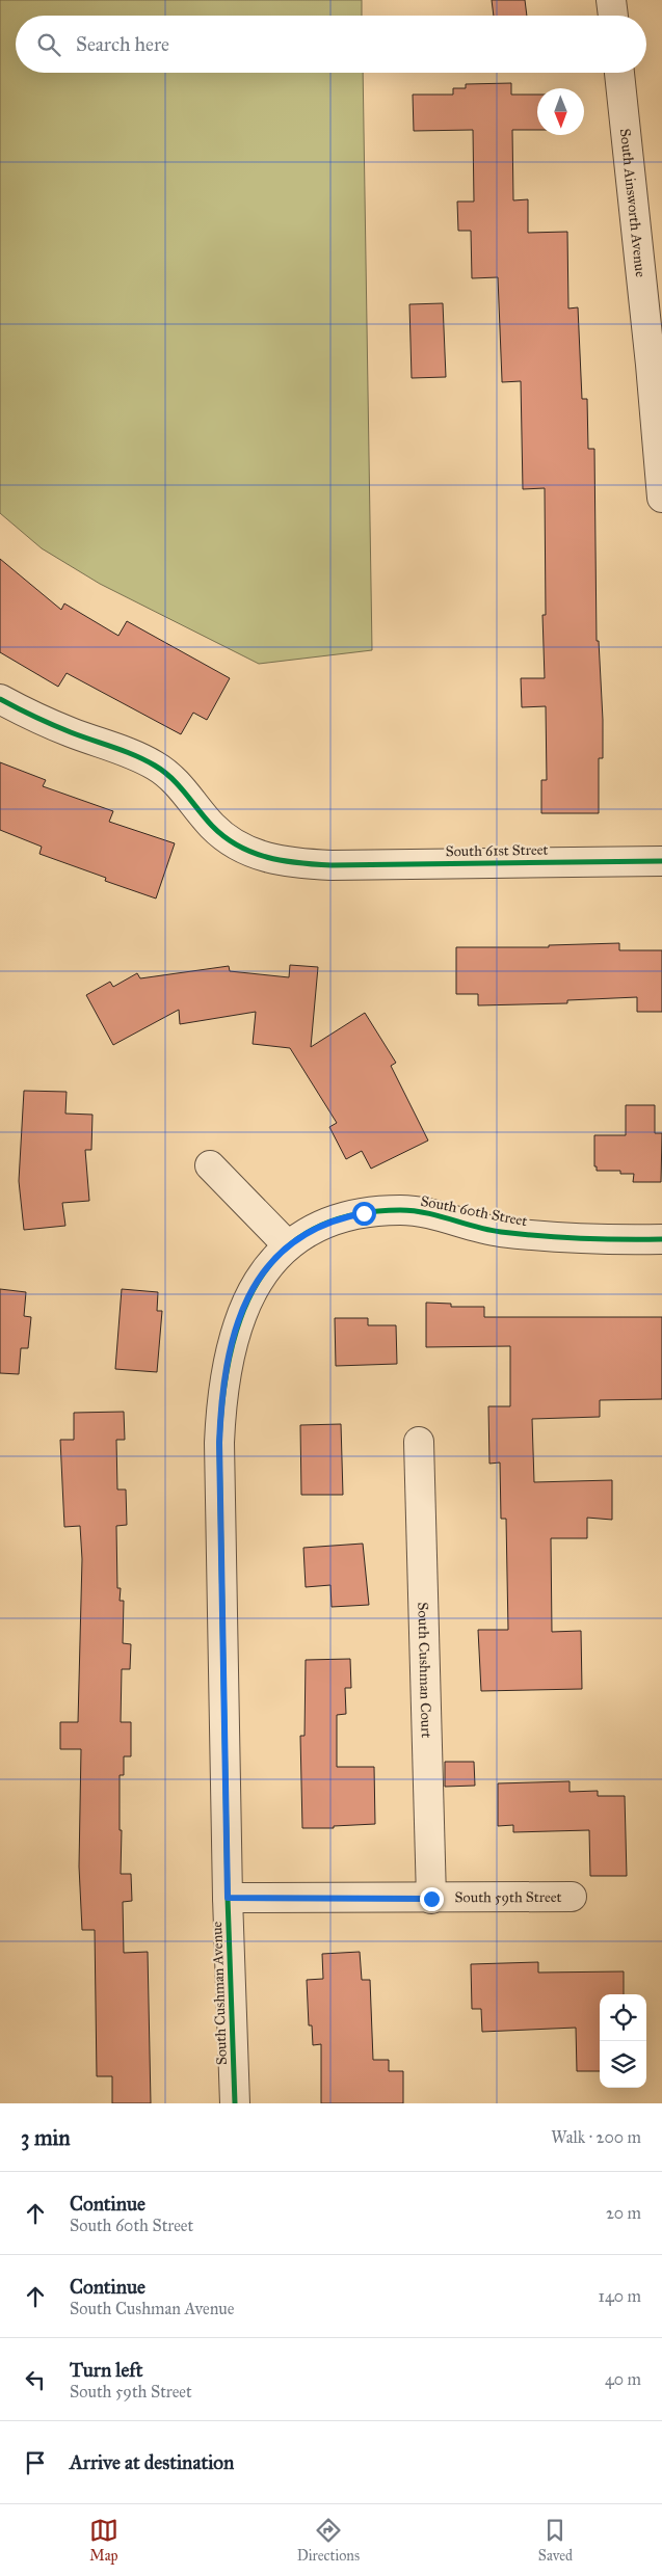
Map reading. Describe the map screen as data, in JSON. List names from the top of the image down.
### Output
{
  "streets": {
    "street": [
      "South Ainsworth Avenue",
      "South 61st Street",
      "South 60th Street",
      "South Cushman Court",
      "South 59th Street",
      "South Cushman Avenue"
    ]
  },
  "crossings": [
    ["South 60th Street", "South Cushman Avenue"],
    ["South Cushman Court", "South 59th Street"],
    ["South 59th Street", "South Cushman Avenue"]
  ],
  "north": "bottom",
  "page": {
    "search": "Search here",
    "heading": ["3 min", "Walk · 200 m"],
    "list": [
      ["Continue", "South 60th Street", "20 m"],
      ["Continue", "South Cushman Avenue", "140 m"],
      ["Turn left", "South 59th Street", "40 m"],
      "Arrive at destination"
    ],
    "nav": ["Map", "Directions", "Saved"]
  }
}
